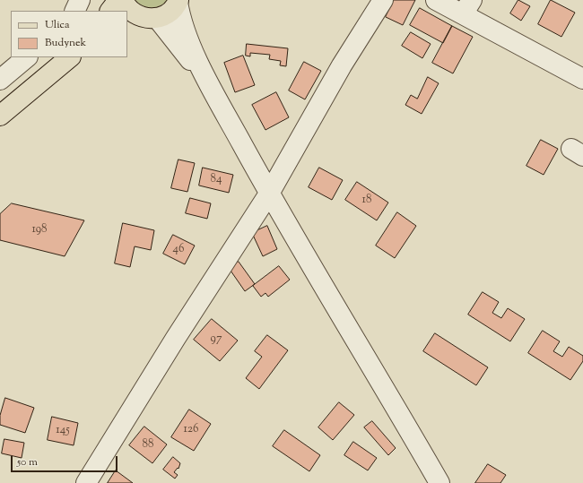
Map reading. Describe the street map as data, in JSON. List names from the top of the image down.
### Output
{
  "house_numbers": [
    "84",
    "18",
    "198",
    "46",
    "97",
    "126",
    "145",
    "88"
  ],
  "legend": ["Ulica", "Budynek"],
  "scale_bar": "50 m"
}
